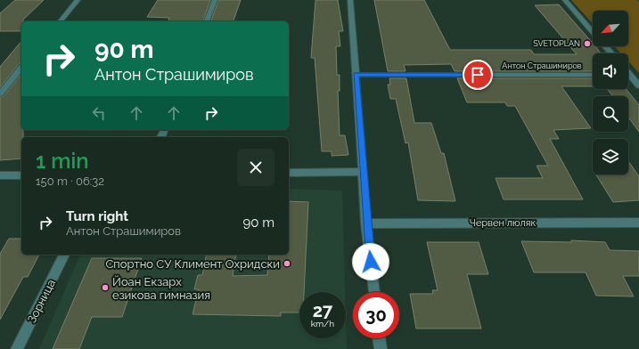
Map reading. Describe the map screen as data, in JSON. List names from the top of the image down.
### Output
{
  "streets": {
    "street": ["Антон Страшимиров", "Червен люляк", "Зорница"]
  },
  "places": ["SVETOPLAN", "Спортно СУ Климент Охридски", "Йоан Екзарх езикова гимназия"],
  "north": "bottom left",
  "page": {
    "turn": ["90 m", "Антон Страшимиров"],
    "heading": ["1 min", "150 m · 06:32"],
    "list": [
      {
        "name": "Turn right",
        "note": "Антон Страшимиров",
        "value": "90 m"
      }
    ],
    "speed": "27 km/h",
    "limit": "30"
  }
}
